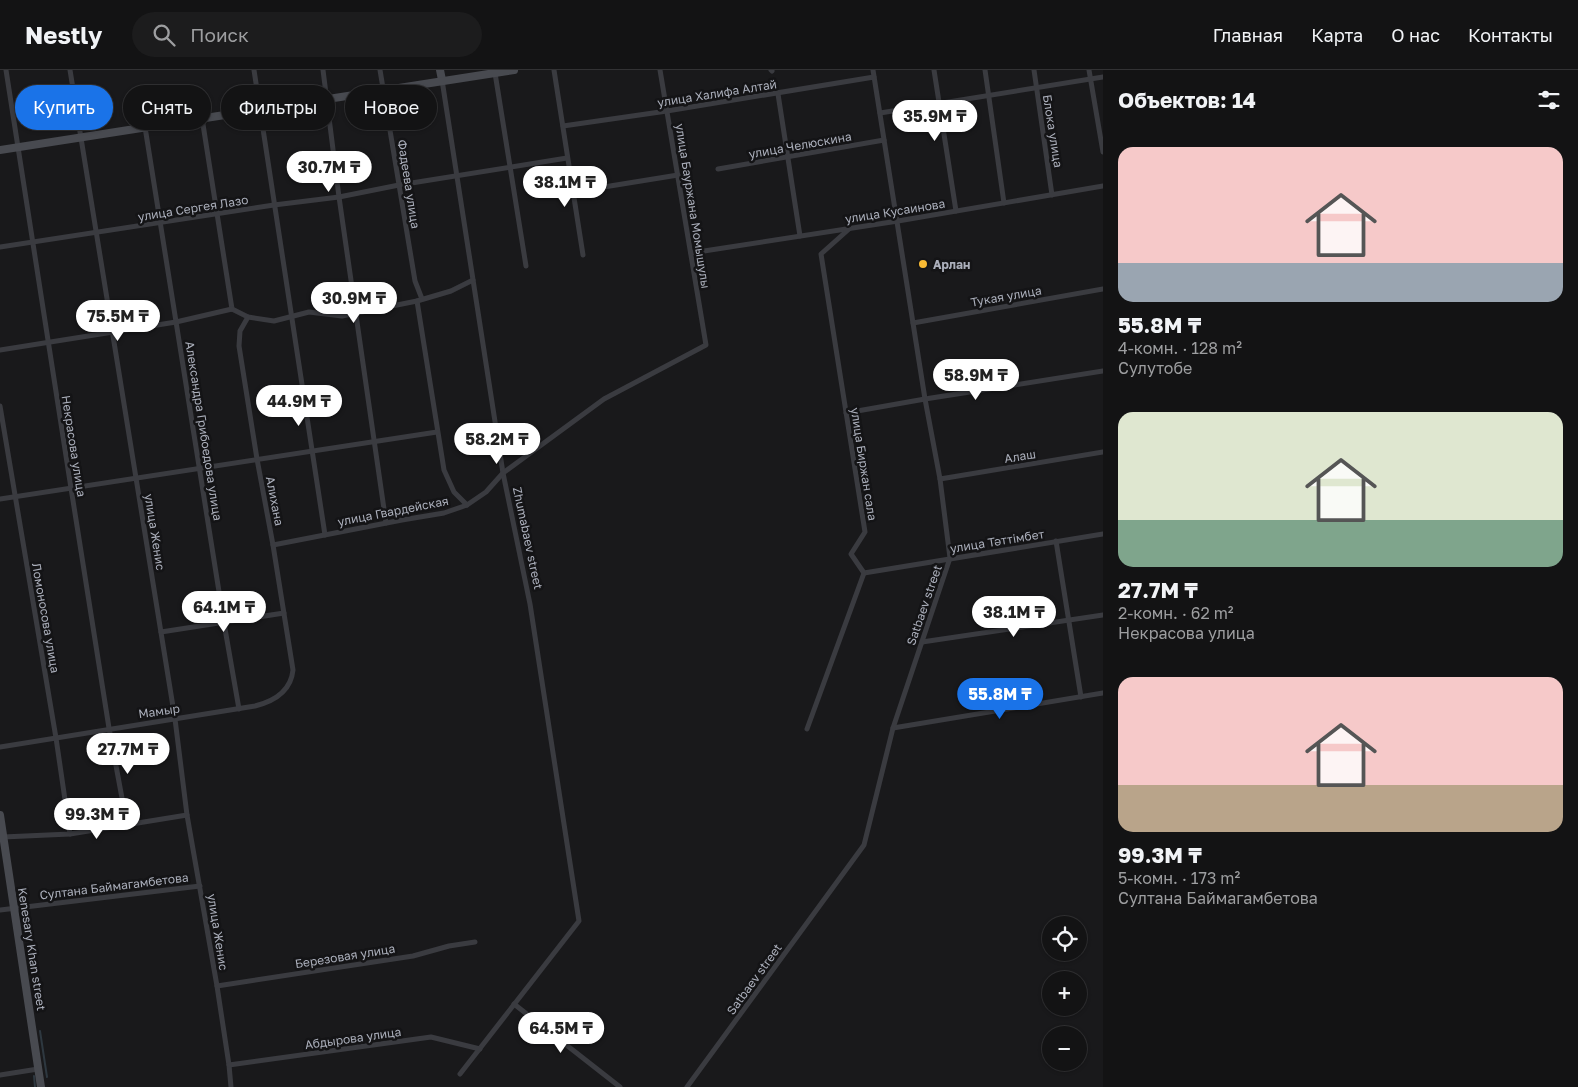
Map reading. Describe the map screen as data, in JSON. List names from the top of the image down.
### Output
{
  "streets": {
    "street": [
      "улица Халифа Алтай",
      "Блока улица",
      "улица Челюскина",
      "Фадеева улица",
      "улица Бауржана Момышулы",
      "улица Сергея Лазо",
      "улица Кусаинова",
      "Тукая улица",
      "Александра Грибоедова улица",
      "Некрасова улица",
      "Алаш",
      "улица Биржан сала",
      "Алихана",
      "улица Гвардейская",
      "улица Женис",
      "Zhumabaev street",
      "улица Тәттімбет",
      "Satbaev street",
      "Ломоносова улица",
      "Мамыр",
      "Султана Баймагамбетова",
      "Kenesary Khan street",
      "Березовая улица",
      "Абдырова улица"
    ]
  },
  "crossings": [
    ["улица Халифа Алтай", "улица Бауржана Момышулы"],
    ["улица Халифа Алтай", "Satbaev street"],
    ["Блока улица", "улица Кусаинова"],
    ["улица Челюскина", "Satbaev street"],
    ["Фадеева улица", "улица Сергея Лазо"],
    ["Фадеева улица", "улица Гвардейская"],
    ["улица Бауржана Момышулы", "улица Кусаинова"],
    ["улица Бауржана Момышулы", "улица Гвардейская"],
    ["улица Сергея Лазо", "Александра Грибоедова улица"],
    ["улица Сергея Лазо", "Некрасова улица"],
    ["улица Сергея Лазо", "улица Женис"],
    ["улица Сергея Лазо", "Zhumabaev street"],
    ["улица Кусаинова", "улица Биржан сала"],
    ["улица Кусаинова", "Satbaev street"],
    ["Тукая улица", "Satbaev street"],
    ["Александра Грибоедова улица", "Мамыр"],
    ["Некрасова улица", "Мамыр"],
    ["Алаш", "Satbaev street"],
    ["улица Биржан сала", "улица Тәттімбет"],
    ["Алихана", "улица Гвардейская"],
    ["Алихана", "Мамыр"],
    ["улица Гвардейская", "Zhumabaev street"],
    ["улица Женис", "Мамыр"],
    ["улица Женис", "Султана Баймагамбетова"],
    ["улица Женис", "Березовая улица"],
    ["улица Женис", "Абдырова улица"],
    ["улица Тәттімбет", "Satbaev street"],
    ["Ломоносова улица", "Мамыр"],
    ["Султана Баймагамбетова", "Kenesary Khan street"]
  ],
  "places": ["Арлан"],
  "page": {
    "header": "Nestly",
    "search": "Поиск",
    "nav": [
      "Главная",
      "Карта",
      "О нас",
      "Контакты"
    ],
    "heading": "Объектов: 14",
    "chip": [
      "Купить",
      "Снять",
      "Фильтры",
      "Новое"
    ],
    "price": [
      "35.9M ₸",
      "30.7M ₸",
      "38.1M ₸",
      "30.9M ₸",
      "75.5M ₸",
      "58.9M ₸",
      "44.9M ₸",
      "58.2M ₸",
      "64.1M ₸",
      "38.1M ₸",
      "55.8M ₸",
      "27.7M ₸",
      "99.3M ₸",
      "64.5M ₸"
    ],
    "list": [
      {
        "name": "55.8M ₸",
        "note": "4-комн. · 128 m² · Сулутобе"
      },
      {
        "name": "27.7M ₸",
        "note": "2-комн. · 62 m² · Некрасова улица"
      },
      {
        "name": "99.3M ₸",
        "note": "5-комн. · 173 m² · Султана Баймагамбетова"
      }
    ],
    "map_buttons": ["+", "−"]
  }
}
